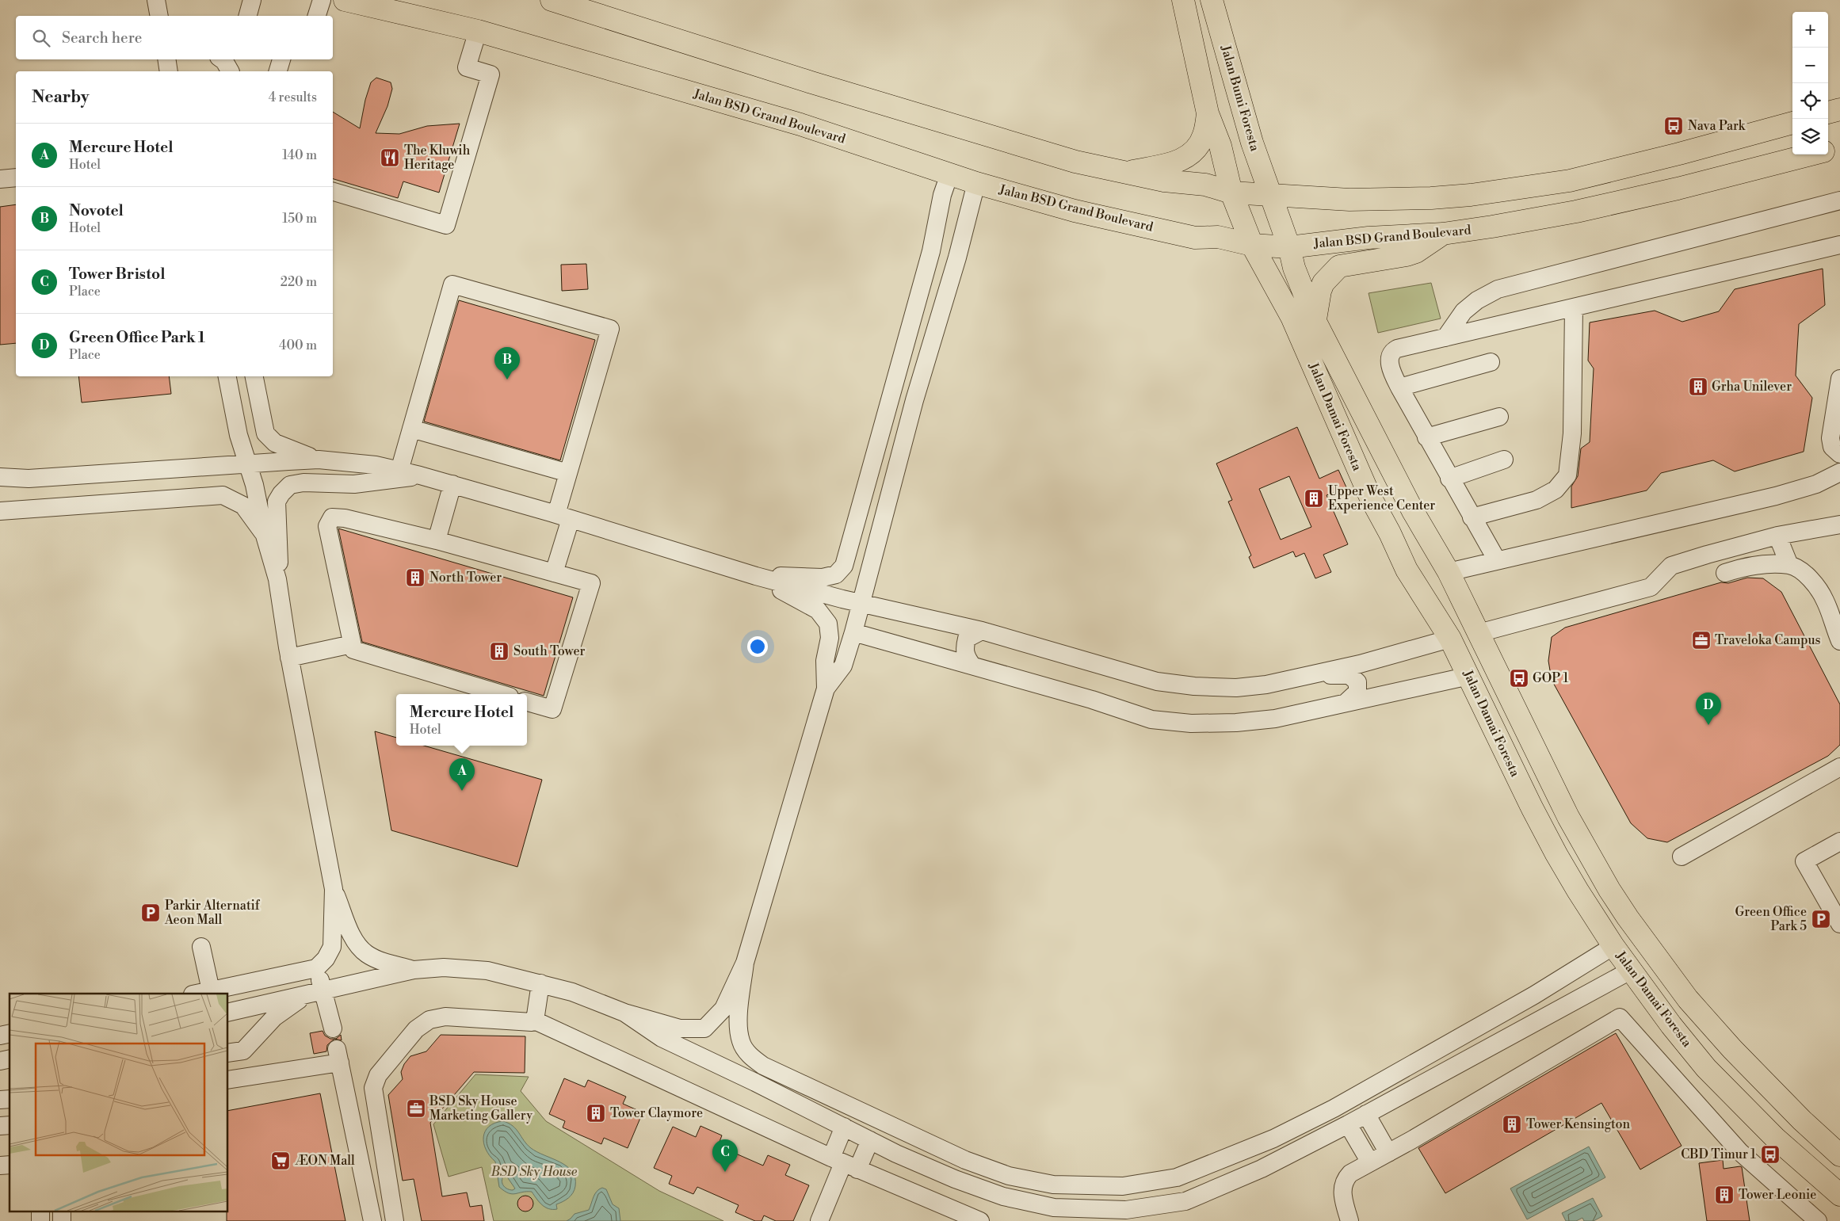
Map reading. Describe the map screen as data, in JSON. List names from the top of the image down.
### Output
{
  "streets": {
    "main road": ["Jalan Bumi Foresta", "Jalan BSD Grand Boulevard", "Jalan Damai Foresta"]
  },
  "crossings": [
    ["Jalan Bumi Foresta", "Jalan Damai Foresta"],
    ["Jalan BSD Grand Boulevard", "Jalan Damai Foresta"]
  ],
  "parks": ["BSD Sky House"],
  "places": {
    "bus stop": ["Nava Park", "GOP 1", "CBD Timur 1"],
    "restaurant": ["The Kluwih Heritage"],
    "building": [
      "Grha Unilever",
      "Upper West Experience Center",
      "North Tower",
      "South Tower",
      "Tower Claymore",
      "Tower Kensington",
      "Tower Leonie"
    ],
    "office": ["Traveloka Campus", "BSD Sky House Marketing Gallery"],
    "parking": ["Parkir Alternatif Aeon Mall", "Green Office Park 5"],
    "supermarket": ["ÆON Mall"]
  },
  "page": {
    "map_buttons": ["+", "−"],
    "search": "Search here",
    "heading": ["Nearby", "4 results"],
    "list": [
      {
        "mark": "A",
        "name": "Mercure Hotel",
        "note": "Hotel",
        "value": "140 m"
      },
      {
        "mark": "B",
        "name": "Novotel",
        "note": "Hotel",
        "value": "150 m"
      },
      {
        "mark": "C",
        "name": "Tower Bristol",
        "note": "Place",
        "value": "220 m"
      },
      {
        "mark": "D",
        "name": "Green Office Park 1",
        "note": "Place",
        "value": "400 m"
      }
    ],
    "pins": [
      "B",
      "D",
      "A",
      "C"
    ],
    "popup": ["Mercure Hotel", "Hotel"]
  }
}
